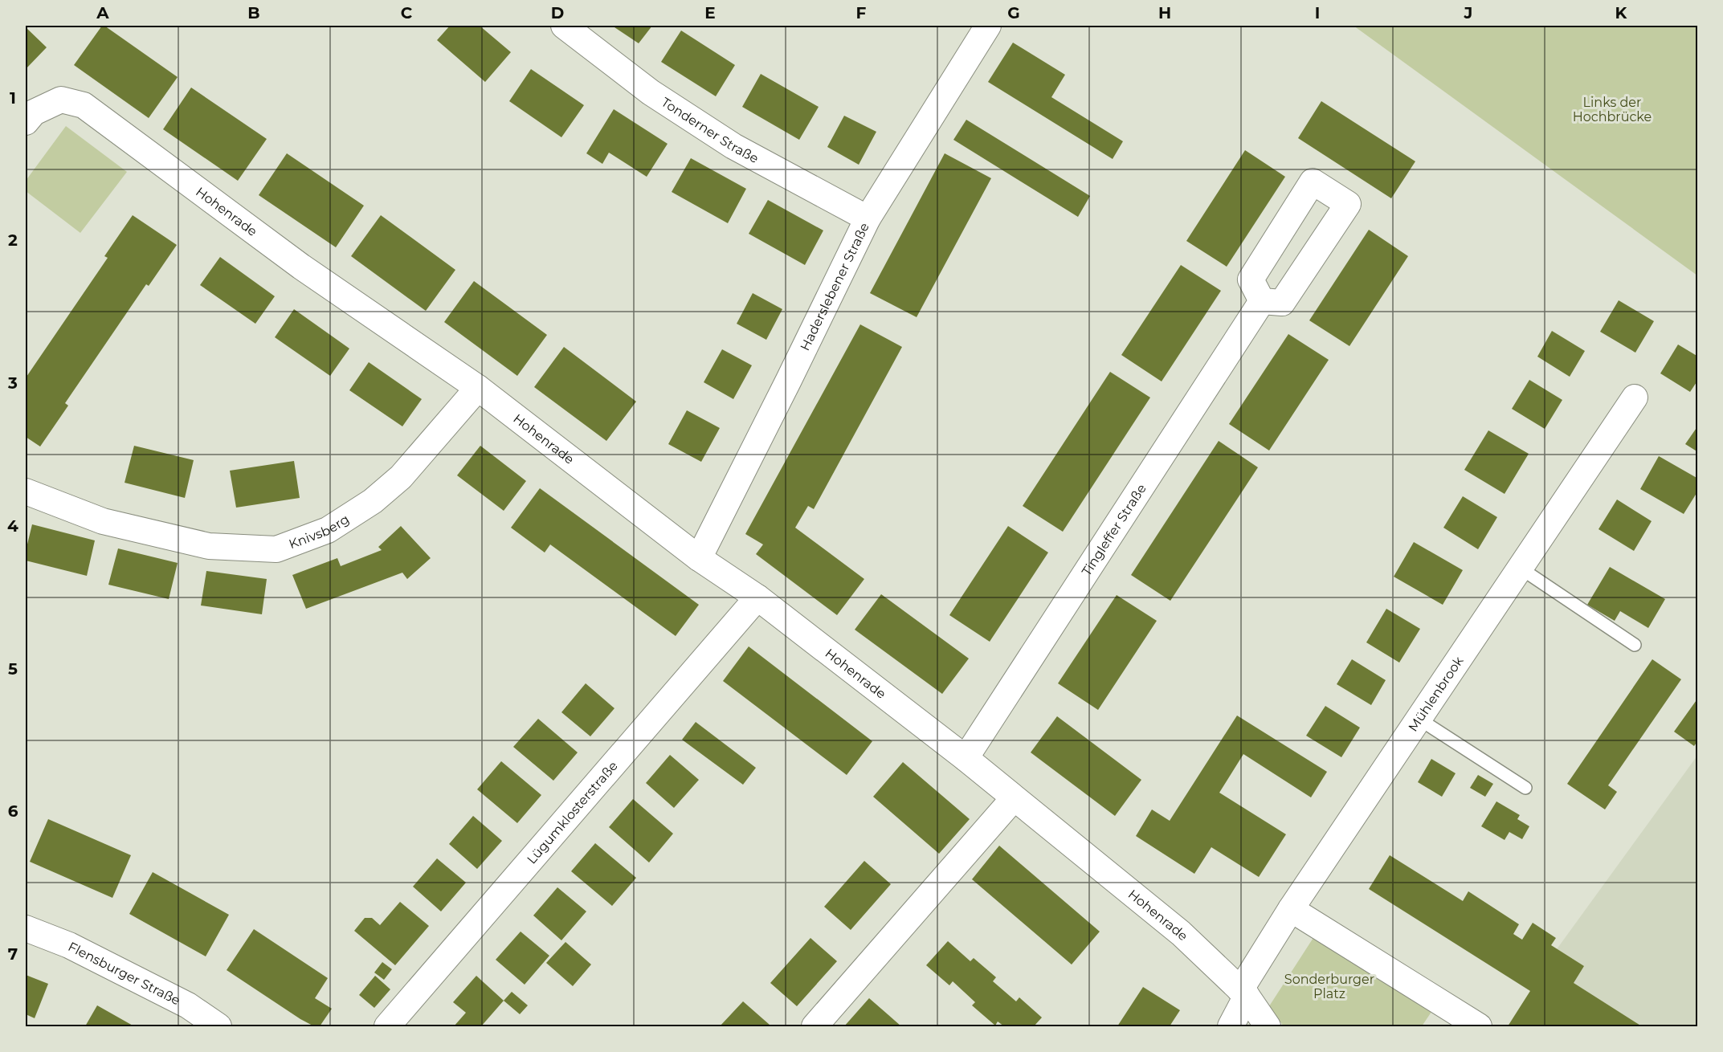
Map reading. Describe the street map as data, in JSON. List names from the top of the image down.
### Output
{
  "streets": {
    "street": [
      "Tonderner Straße",
      "Hohenrade",
      "Haderslebener Straße",
      "Tingleffer Straße",
      "Knivsberg",
      "Mühlenbrook",
      "Lügumklosterstraße",
      "Flensburger Straße"
    ]
  },
  "crossings": [
    ["Tonderner Straße", "Haderslebener Straße"],
    ["Hohenrade", "Haderslebener Straße"],
    ["Hohenrade", "Tingleffer Straße"],
    ["Hohenrade", "Knivsberg"],
    ["Hohenrade", "Mühlenbrook"],
    ["Hohenrade", "Lügumklosterstraße"]
  ],
  "parks": ["Links der Hochbrücke", "Sonderburger Platz"],
  "grid": {
    "columns": [
      "A",
      "B",
      "C",
      "D",
      "E",
      "F",
      "G",
      "H",
      "I",
      "J",
      "K"
    ],
    "rows": [
      "1",
      "2",
      "3",
      "4",
      "5",
      "6",
      "7"
    ]
  }
}
